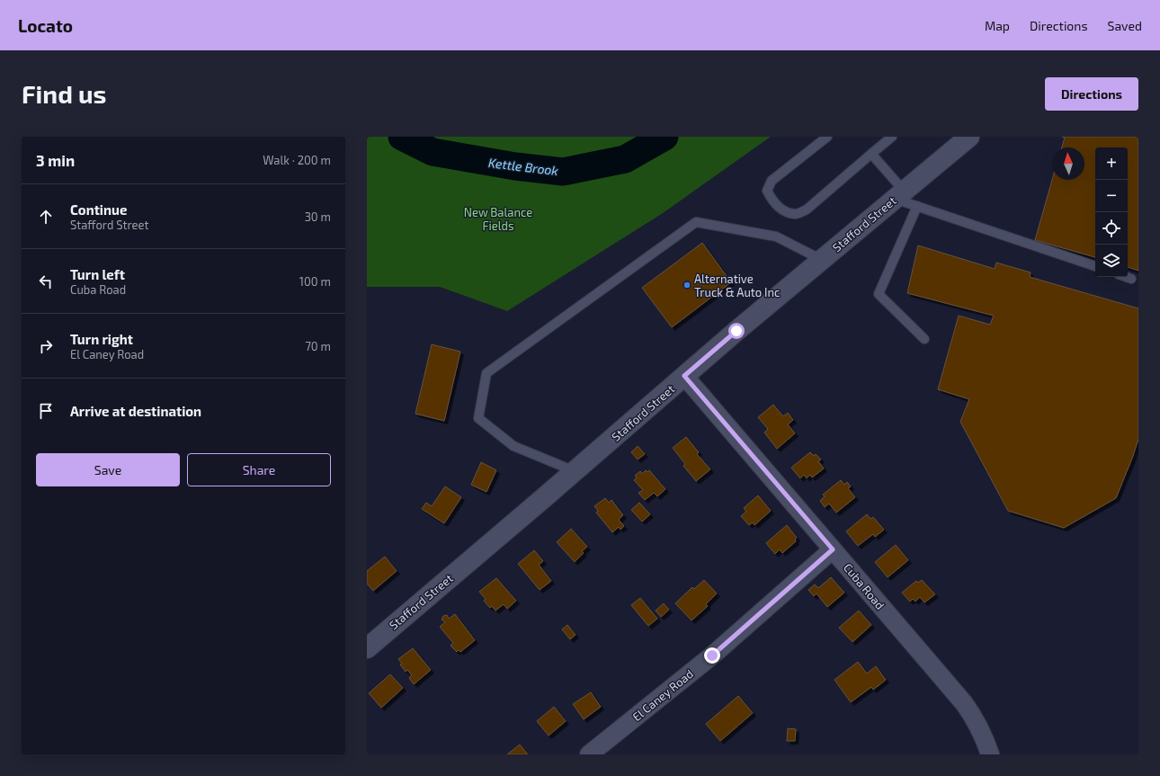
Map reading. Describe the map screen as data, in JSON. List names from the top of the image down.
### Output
{
  "streets": {
    "main road": ["Stafford Street"],
    "street": ["Cuba Road", "El Caney Road"]
  },
  "crossings": [
    ["Stafford Street", "Cuba Road"],
    ["Cuba Road", "El Caney Road"]
  ],
  "water": ["Kettle Brook"],
  "parks": ["New Balance Fields"],
  "places": ["Alternative Truck & Auto Inc"],
  "north": "top",
  "page": {
    "header": "Locato",
    "nav": ["Map", "Directions", "Saved"],
    "buttons": [
      "Directions",
      ["Save", "Share"]
    ],
    "title": "Find us",
    "heading": ["3 min", "Walk · 200 m"],
    "map_buttons": ["+", "−"],
    "list": [
      ["Continue", "Stafford Street", "30 m"],
      ["Turn left", "Cuba Road", "100 m"],
      ["Turn right", "El Caney Road", "70 m"],
      "Arrive at destination"
    ]
  }
}
